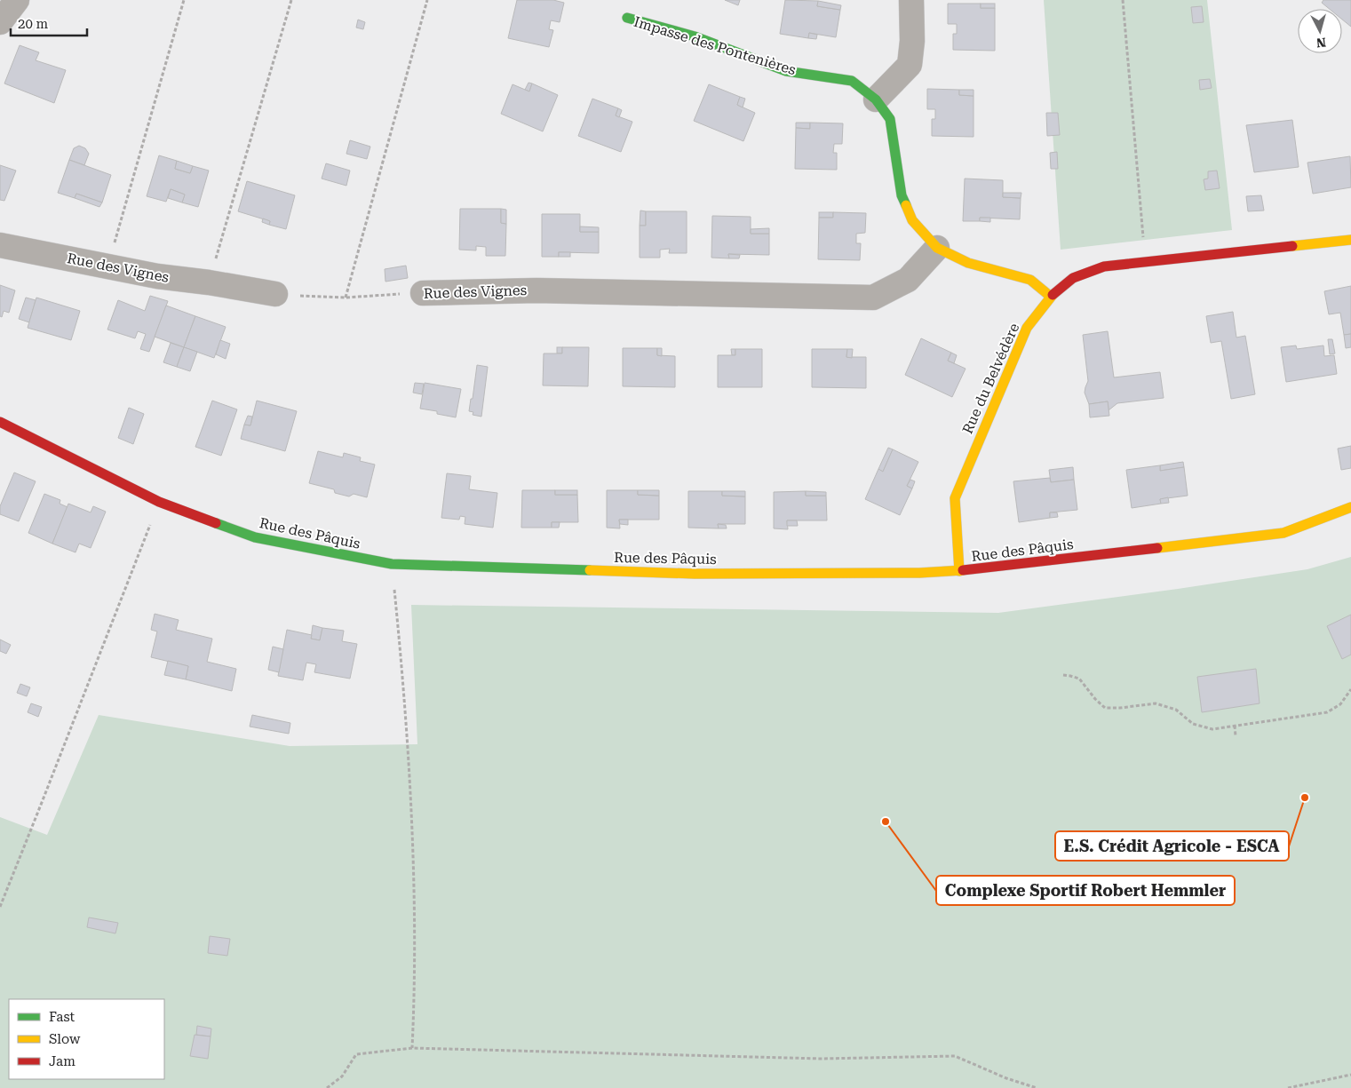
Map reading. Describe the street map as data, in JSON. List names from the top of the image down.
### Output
{
  "streets": {
    "street": [
      "Impasse des Pontenières",
      "Rue des Vignes",
      "Rue du Belvédère",
      "Rue des Pâquis"
    ]
  },
  "crossings": [
    ["Impasse des Pontenières", "Rue des Vignes"],
    ["Impasse des Pontenières", "Rue du Belvédère"],
    ["Rue du Belvédère", "Rue des Pâquis"]
  ],
  "places": ["E.S. Crédit Agricole - ESCA", "Complexe Sportif Robert Hemmler"],
  "legend": ["Fast", "Slow", "Jam"],
  "scale_bar": "20 m",
  "north": "bottom"
}
